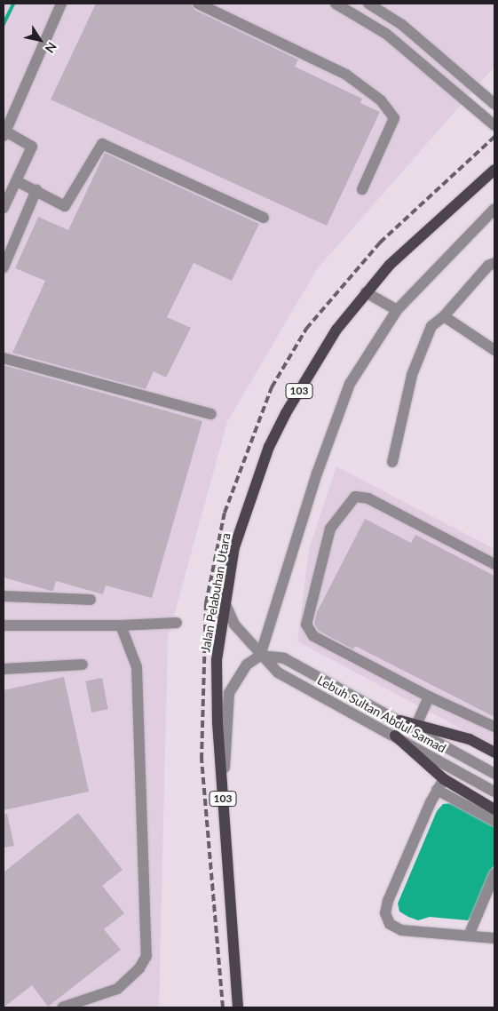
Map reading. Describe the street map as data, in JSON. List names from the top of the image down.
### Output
{
  "streets": {
    "main road": ["103", "Jalan Pelabuhan Utara"],
    "street": ["Lebuh Sultan Abdul Samad"]
  },
  "crossings": [
    ["103", "Jalan Pelabuhan Utara"],
    ["Jalan Pelabuhan Utara", "Lebuh Sultan Abdul Samad"]
  ],
  "north": "bottom right"
}
